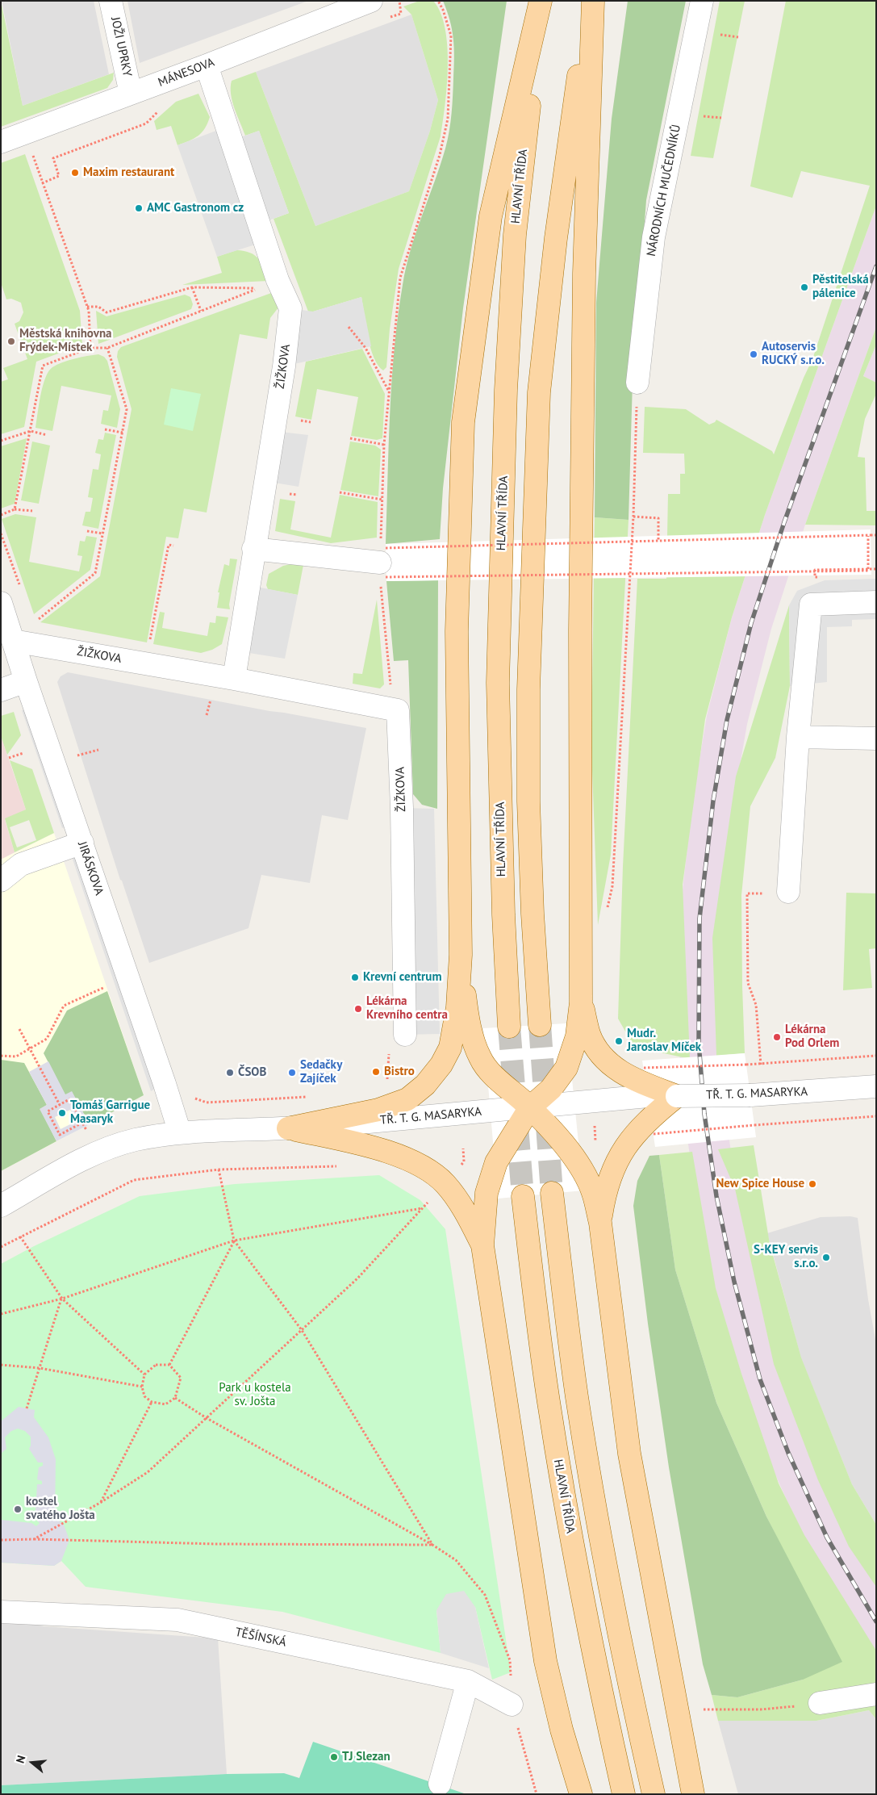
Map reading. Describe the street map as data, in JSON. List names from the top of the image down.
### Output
{
  "streets": {
    "main road": ["HLAVNÍ TŘÍDA"],
    "street": [
      "JOŽI UPRKY",
      "MÁNESOVA",
      "NÁRODNÍCH MUČEDNÍKŮ",
      "ŽIŽKOVA",
      "JIRÁSKOVA",
      "TŘ. T. G. MASARYKA",
      "TĚŠÍNSKÁ"
    ]
  },
  "crossings": [
    ["JOŽI UPRKY", "MÁNESOVA"],
    ["MÁNESOVA", "ŽIŽKOVA"],
    ["ŽIŽKOVA", "JIRÁSKOVA"],
    ["JIRÁSKOVA", "TŘ. T. G. MASARYKA"]
  ],
  "parks": ["Park u kostela sv. Jošta"],
  "places": [
    "Maxim restaurant",
    "AMC Gastronom cz",
    "Pěstitelská pálenice",
    "Městská knihovna Frýdek-Místek",
    "Autoservis RUCKÝ s.r.o.",
    "Krevní centrum",
    "Lékárna Krevního centra",
    "Lékárna Pod Orlem",
    "Mudr. Jaroslav Míček",
    "Bistro",
    "ČSOB",
    "Sedačky Zajíček",
    "Tomáš Garrigue Masaryk",
    "New Spice House",
    "S-KEY servis s.r.o.",
    "kostel svatého Jošta",
    "TJ Slezan"
  ],
  "north": "left"
}
